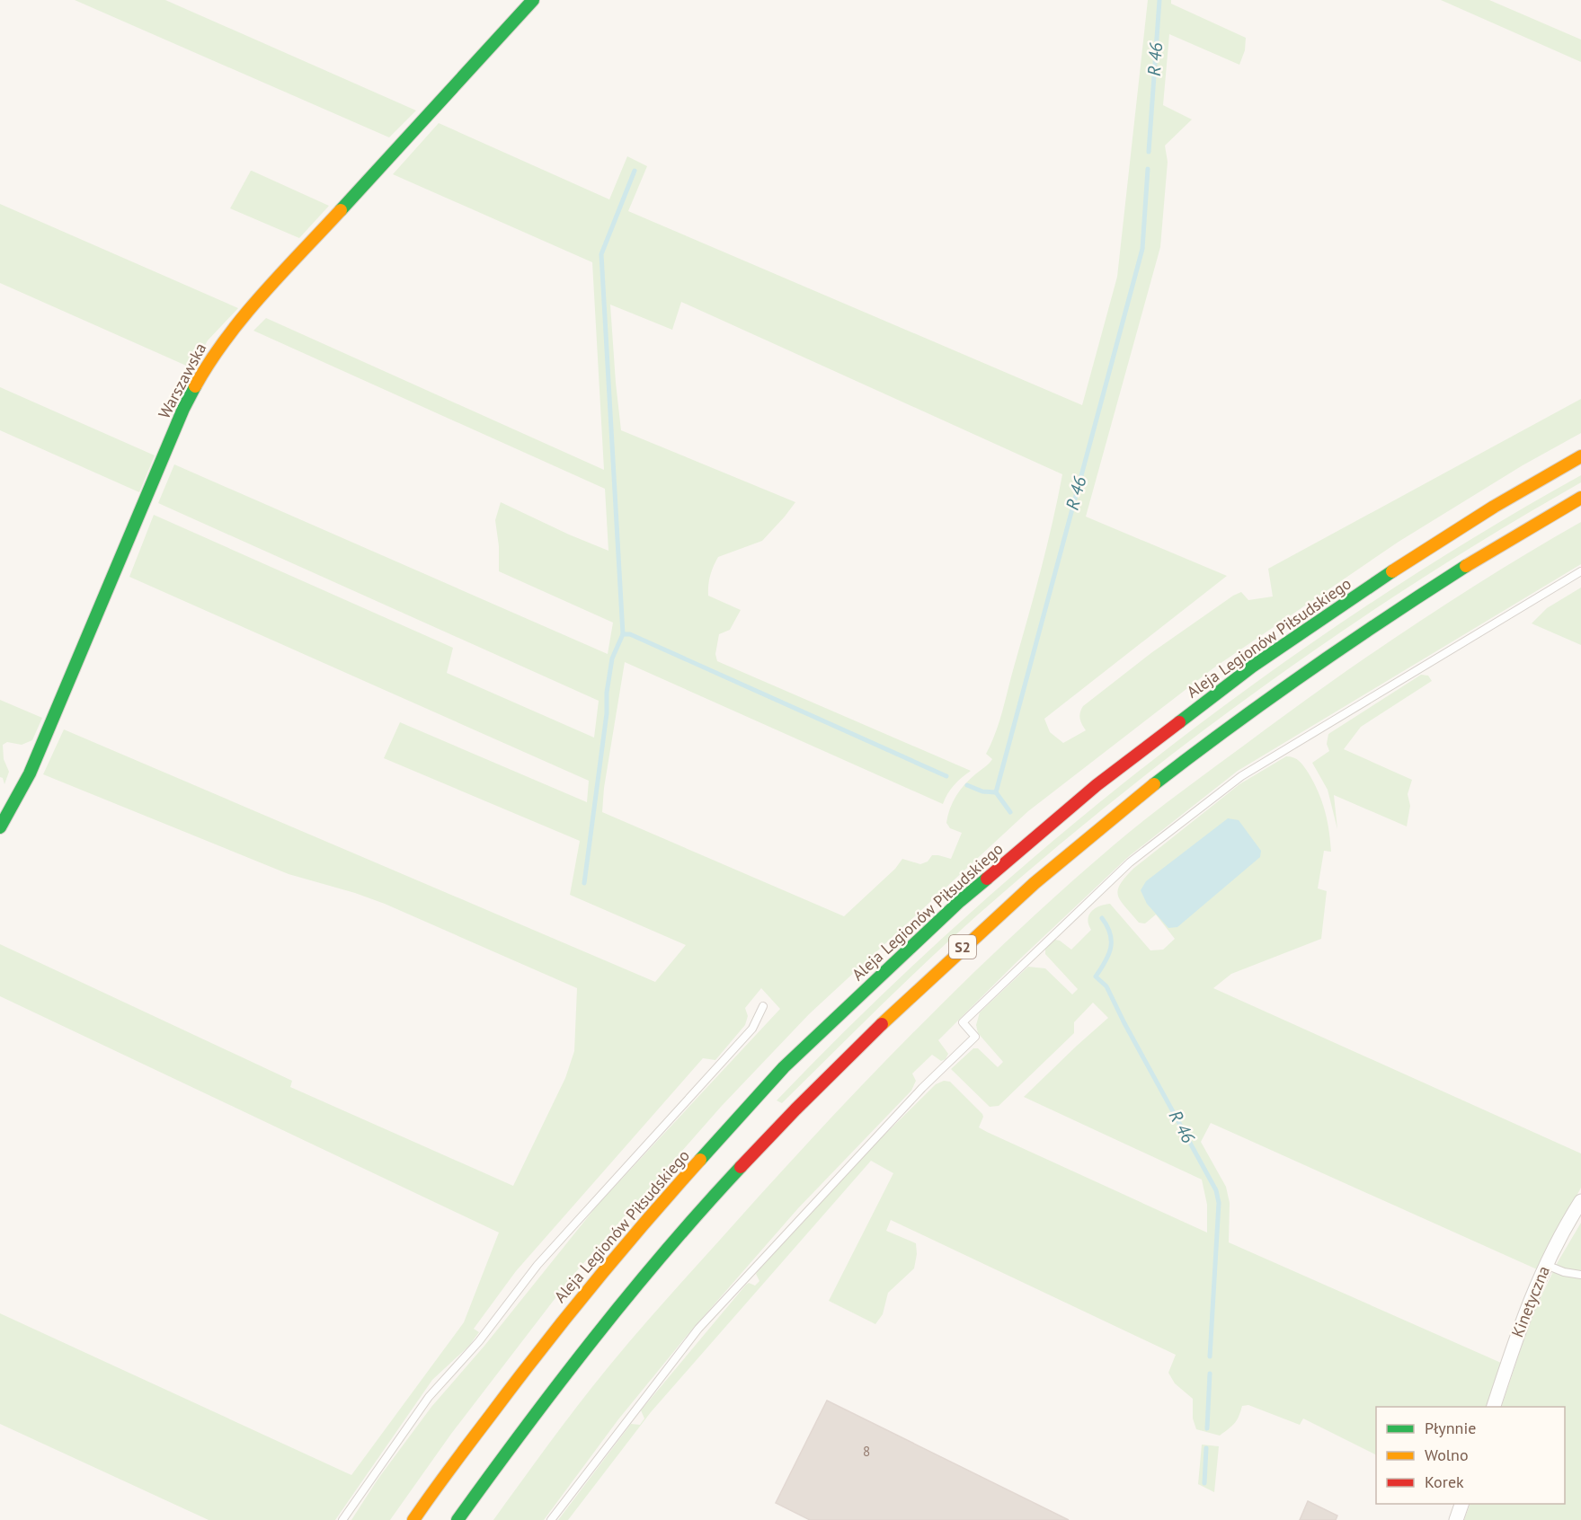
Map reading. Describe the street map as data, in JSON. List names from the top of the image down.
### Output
{
  "streets": {
    "main road": ["Warszawska", "Aleja Legionów Piłsudskiego", "S2"],
    "street": ["Kinetyczna"]
  },
  "water": ["R 46"],
  "house_numbers": ["8"],
  "legend": ["Płynnie", "Wolno", "Korek"]
}
